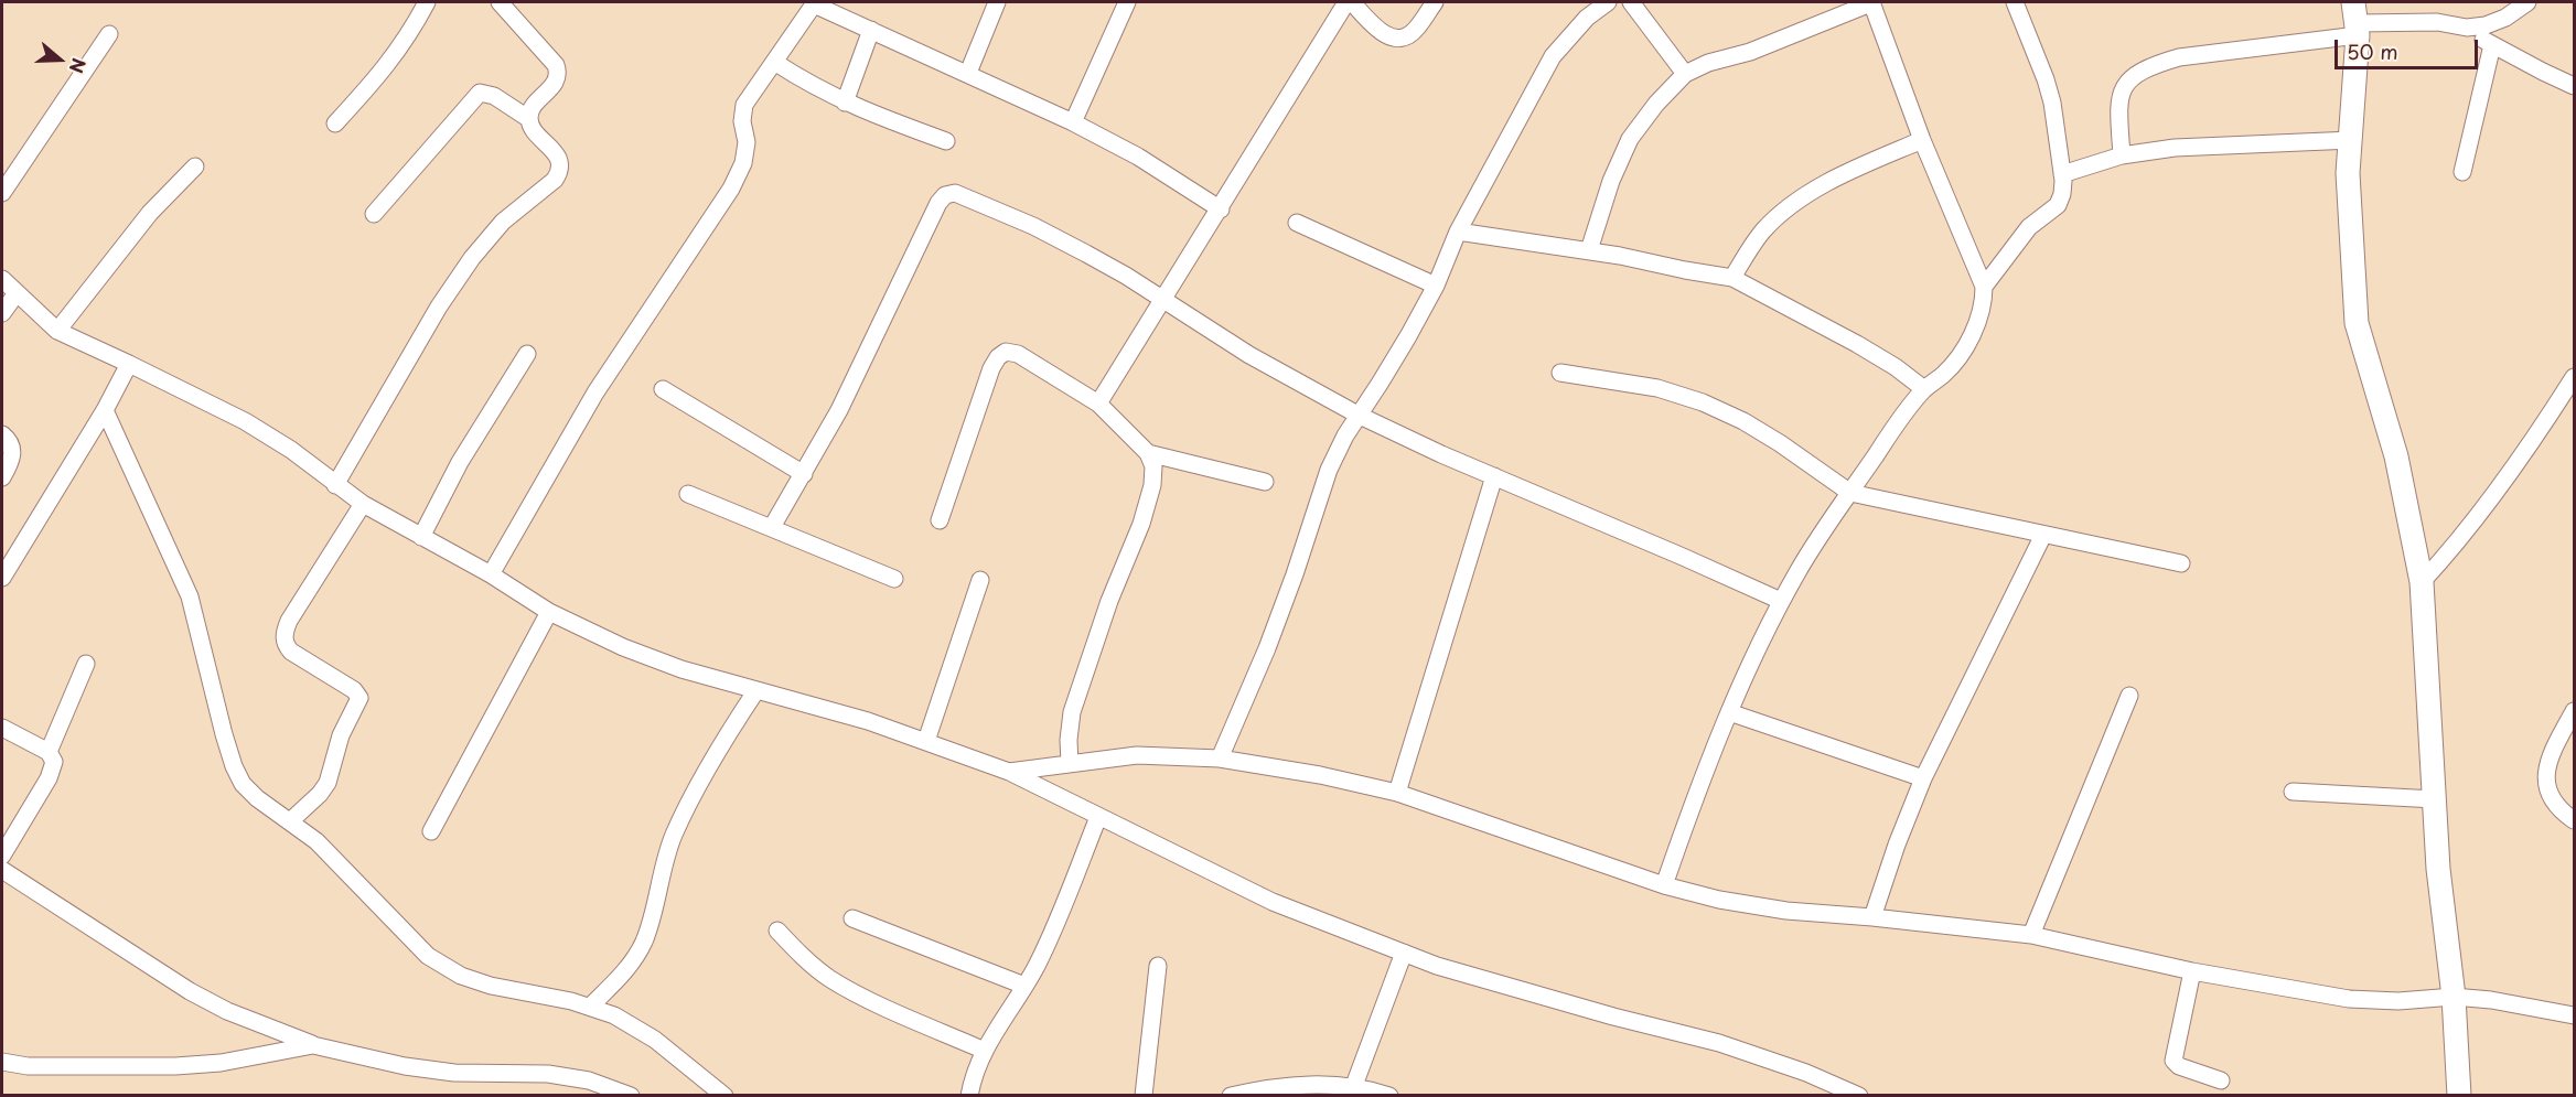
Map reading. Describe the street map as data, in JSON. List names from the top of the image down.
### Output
{
  "scale_bar": "50 m",
  "north": "right"
}
